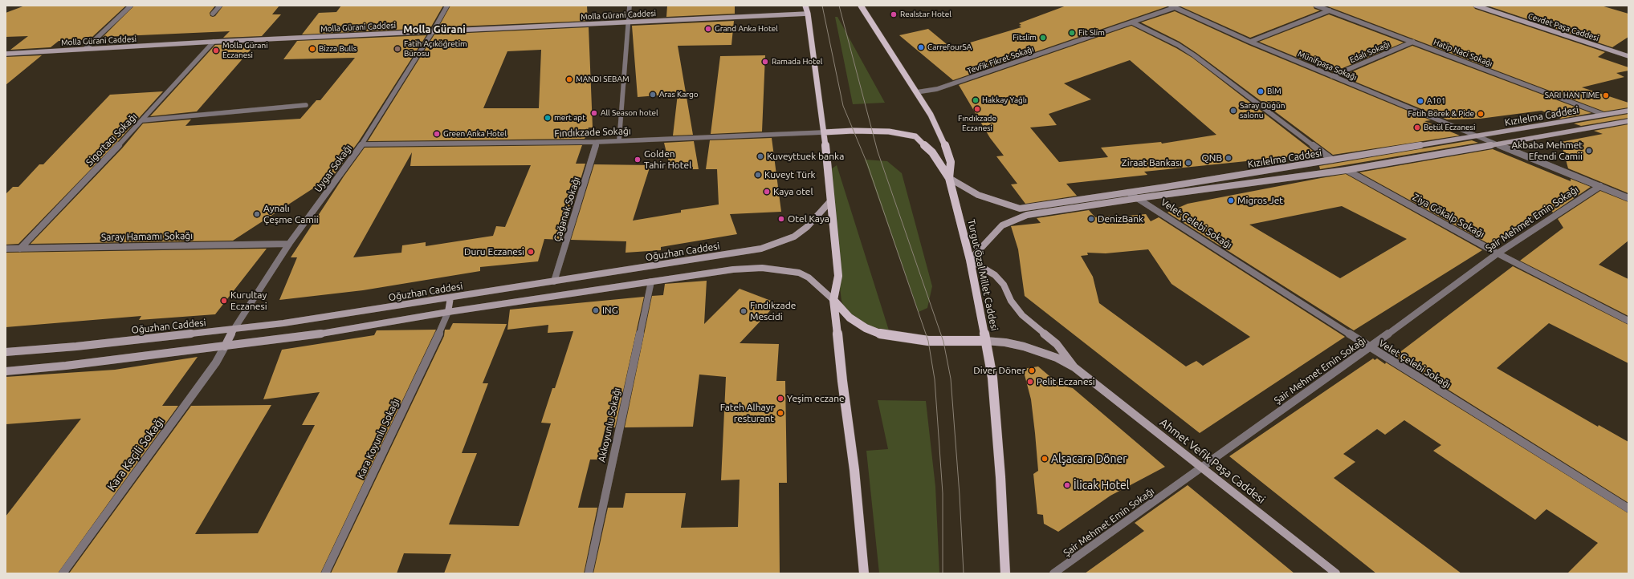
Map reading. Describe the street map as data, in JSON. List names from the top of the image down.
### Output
{
  "streets": {
    "main road": [
      "Molla Gürani Caddesi",
      "Cevdet Paşa Caddesi",
      "Kızılelma Caddesi",
      "Oğuzhan Caddesi",
      "Turgut Özal Millet Caddesi",
      "Ahmet Vefik Paşa Caddesi"
    ],
    "street": [
      "Edalı Sokağı",
      "Hatip Naci Sokağı",
      "Tevfik Fikret Sokağı",
      "Münifpaşa Sokağı",
      "Fındıkzade Sokağı",
      "Sigortacı Sokağı",
      "Uygar Sokağı",
      "Çağanak Sokağı",
      "Ziya Gökalp Sokağı",
      "Şair Mehmet Emin Sokağı",
      "Velet Çelebi Sokağı",
      "Saray Hamamı Sokağı",
      "Akkoyunlu Sokağı",
      "Kara Koyunlu Sokağı",
      "Kara Keçili Sokağı"
    ]
  },
  "crossings": [
    ["Molla Gürani Caddesi", "Sigortacı Sokağı"],
    ["Molla Gürani Caddesi", "Uygar Sokağı"],
    ["Edalı Sokağı", "Hatip Naci Sokağı"],
    ["Edalı Sokağı", "Münifpaşa Sokağı"],
    ["Hatip Naci Sokağı", "Kızılelma Caddesi"],
    ["Tevfik Fikret Sokağı", "Münifpaşa Sokağı"],
    ["Tevfik Fikret Sokağı", "Turgut Özal Millet Caddesi"],
    ["Münifpaşa Sokağı", "Kızılelma Caddesi"],
    ["Münifpaşa Sokağı", "Şair Mehmet Emin Sokağı"],
    ["Kızılelma Caddesi", "Ziya Gökalp Sokağı"],
    ["Kızılelma Caddesi", "Velet Çelebi Sokağı"],
    ["Kızılelma Caddesi", "Turgut Özal Millet Caddesi"],
    ["Fındıkzade Sokağı", "Uygar Sokağı"],
    ["Fındıkzade Sokağı", "Çağanak Sokağı"],
    ["Sigortacı Sokağı", "Saray Hamamı Sokağı"],
    ["Uygar Sokağı", "Saray Hamamı Sokağı"],
    ["Uygar Sokağı", "Oğuzhan Caddesi"],
    ["Çağanak Sokağı", "Oğuzhan Caddesi"],
    ["Ziya Gökalp Sokağı", "Şair Mehmet Emin Sokağı"],
    ["Şair Mehmet Emin Sokağı", "Velet Çelebi Sokağı"],
    ["Şair Mehmet Emin Sokağı", "Ahmet Vefik Paşa Caddesi"]
  ],
  "districts": ["Molla Gürani"],
  "places": [
    "Realstar Hotel",
    "Grand Anka Hotel",
    "Fit Slim",
    "Fitslim",
    "CarrefourSA",
    "Bizza Bulls",
    "Fatih Açıköğretim Bürosu",
    "Molla Gürani Eczanesi",
    "Ramada Hotel",
    "MANDI SEBAM",
    "BİM",
    "Aras Kargo",
    "SARI HAN TIME",
    "Hakkay Yağlı",
    "A101",
    "Fındıkzade Eczanesi",
    "Saray Düğün salonu",
    "All Season hotel",
    "Fetih Börek & Pide",
    "mert apt",
    "Betül Eczanesi",
    "Green Anka Hotel",
    "Akbaba Mehmet Efendi Camii",
    "Kuveyttuek banka",
    "QNB",
    "Golden Tahir Hotel",
    "Ziraat Bankası",
    "Kuveyt Türk",
    "Kaya otel",
    "Migros Jet",
    "Aynalı Çeşme Camii",
    "Otel Kaya",
    "DenizBank",
    "Duru Eczanesi",
    "Kurultay Eczanesi",
    "ING",
    "Fındıkzade Mescidi",
    "Diver Döner",
    "Pelit Eczanesi",
    "Yeşim eczane",
    "Fateh Alhayr resturant",
    "Alşacara Döner",
    "İlicak Hotel"
  ]
}
